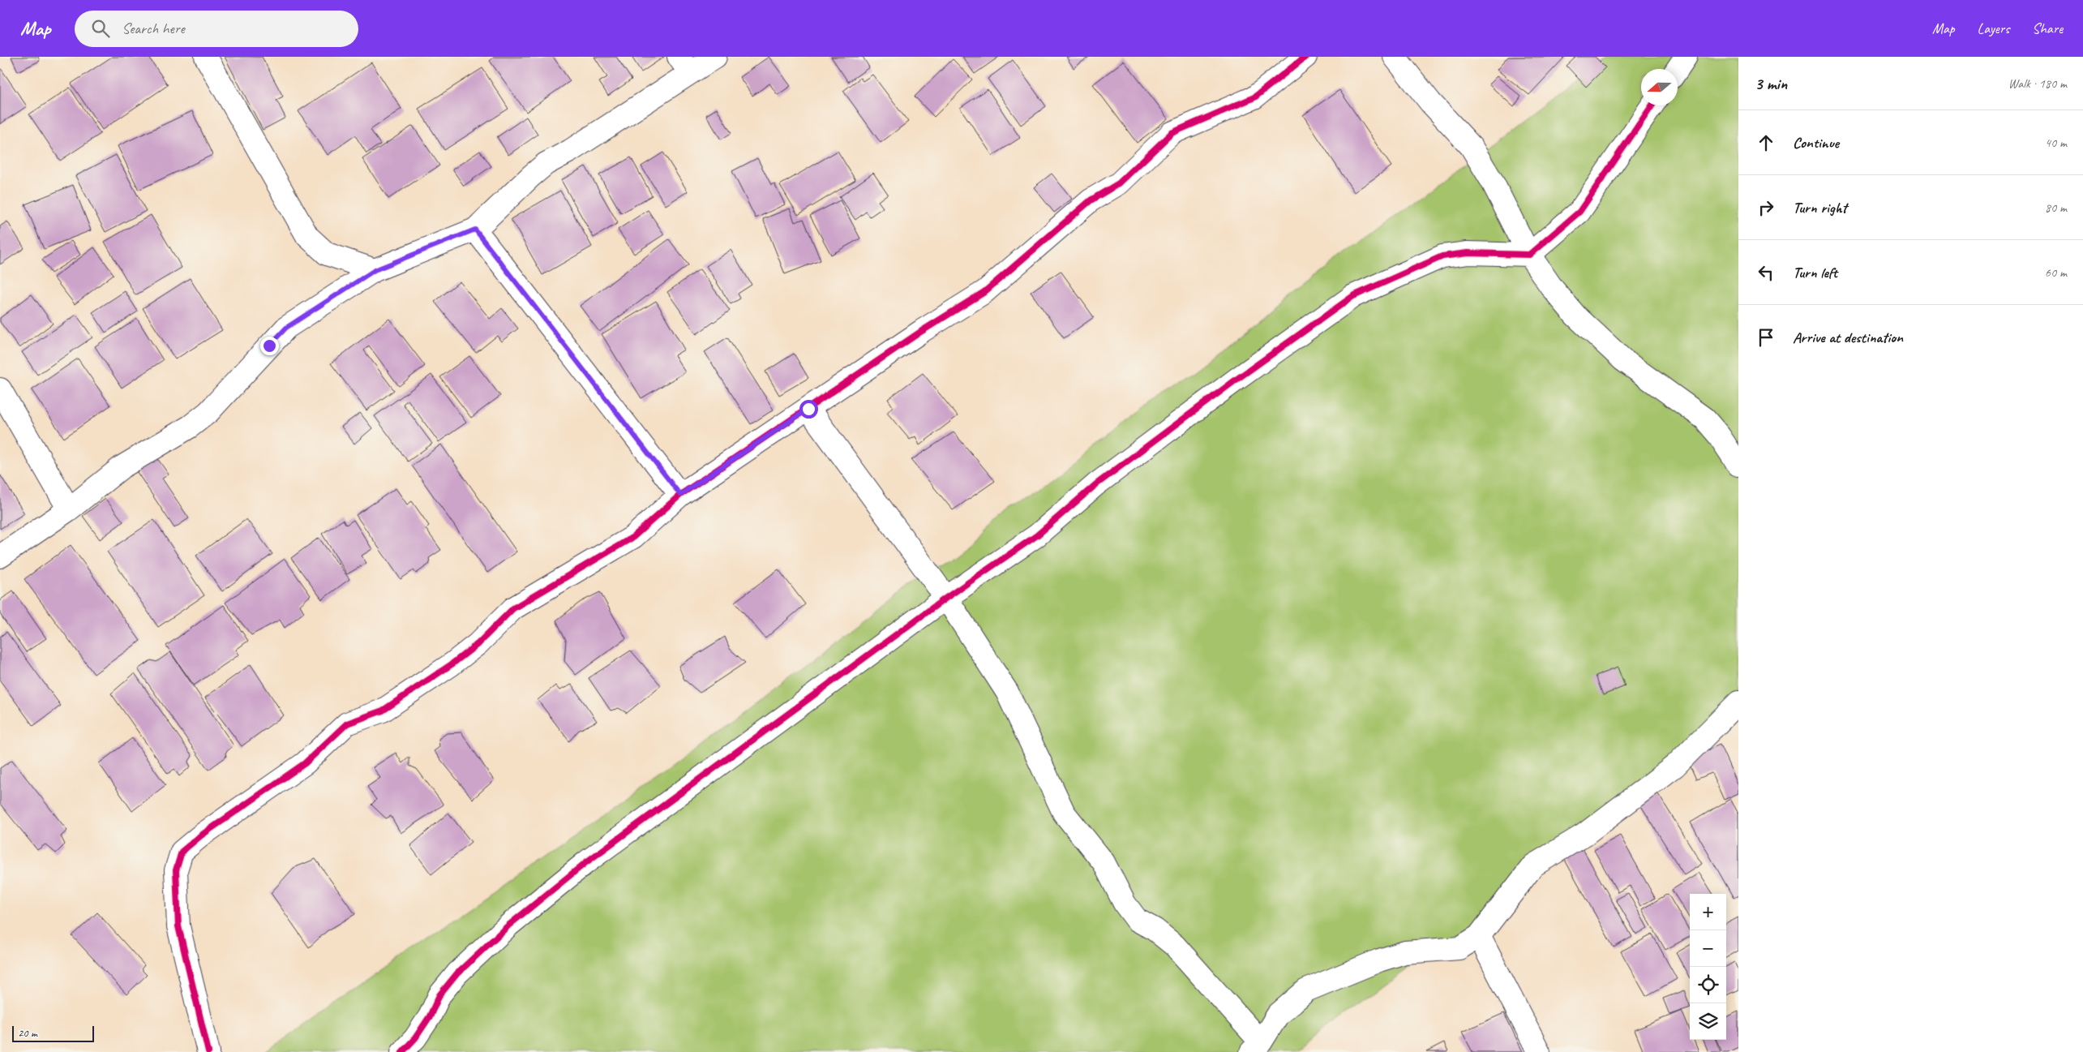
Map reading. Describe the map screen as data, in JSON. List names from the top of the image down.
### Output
{
  "scale_bar": "20 m",
  "north": "left",
  "page": {
    "header": "Map",
    "search": "Search here",
    "nav": ["Map", "Layers", "Share"],
    "heading": ["3 min", "Walk · 180 m"],
    "list": [
      ["Continue", "40 m"],
      ["Turn right", "80 m"],
      ["Turn left", "60 m"],
      "Arrive at destination"
    ],
    "map_buttons": ["+", "−"],
    "scale": "20 m"
  }
}
